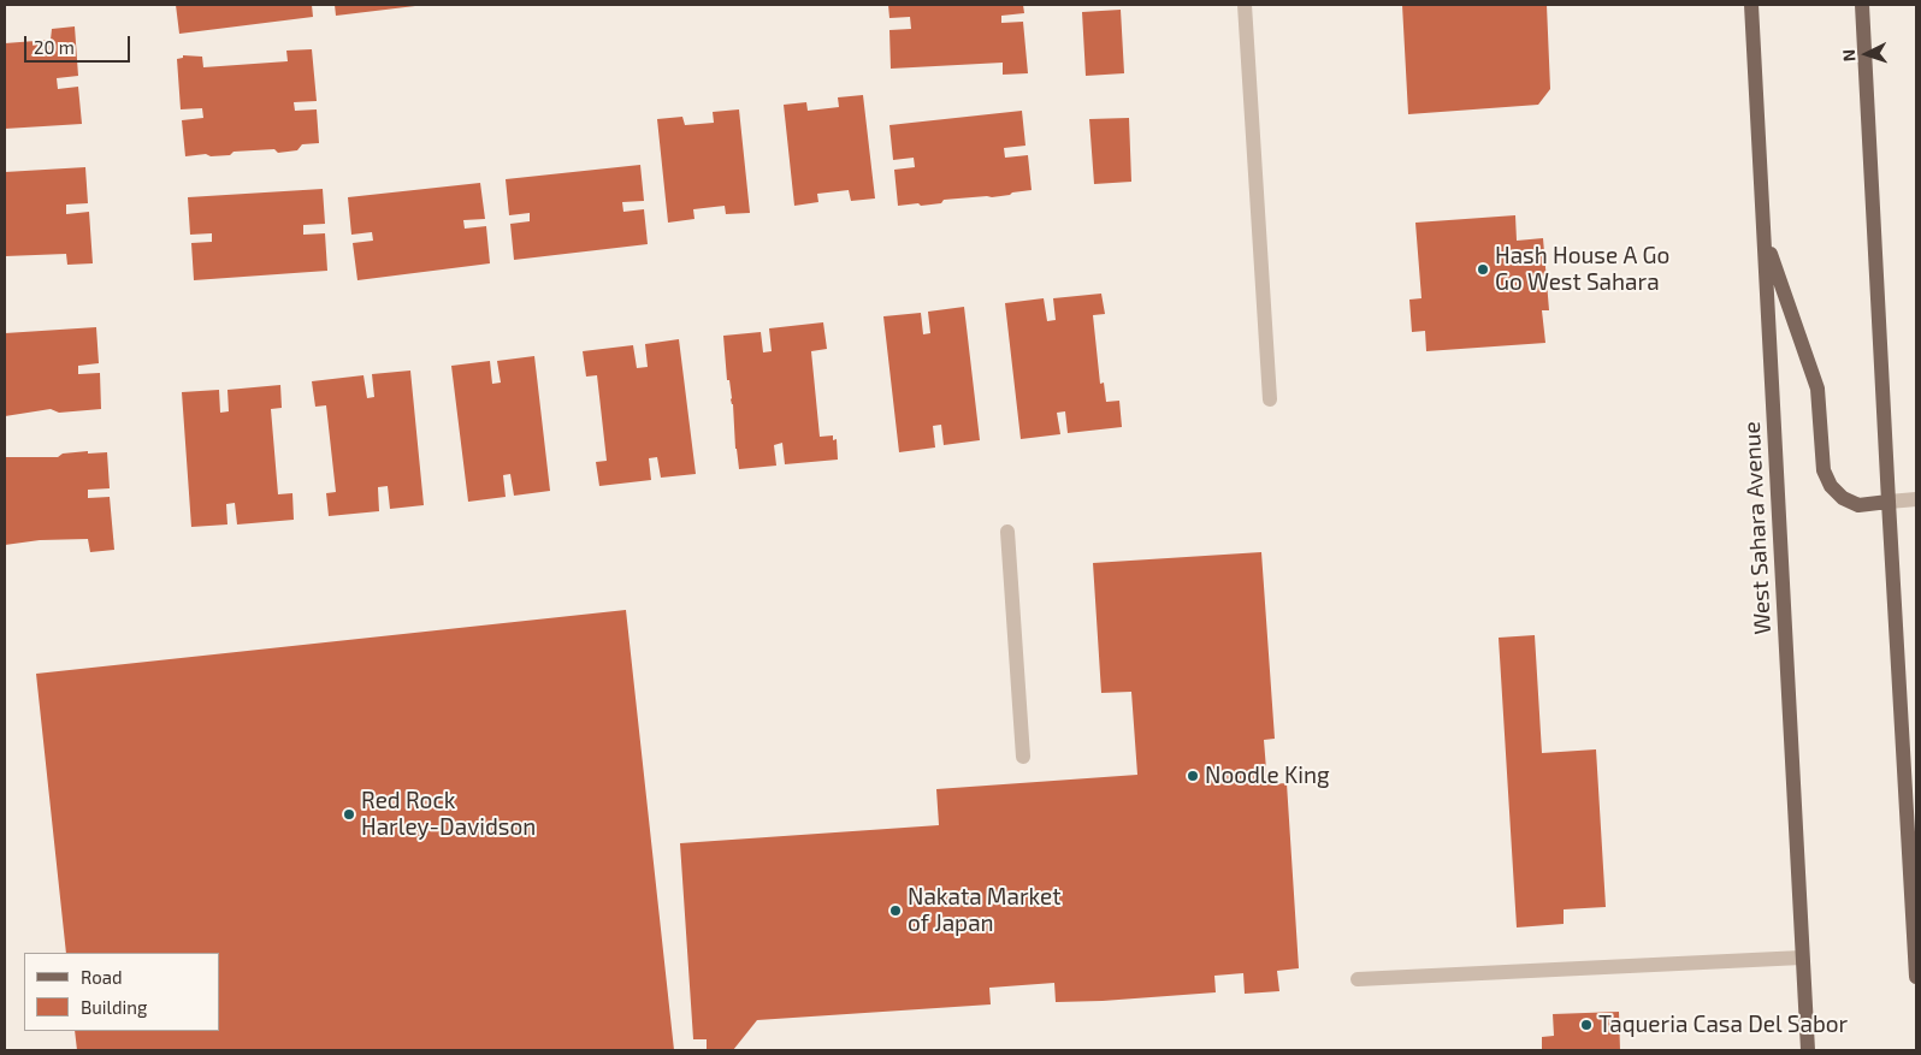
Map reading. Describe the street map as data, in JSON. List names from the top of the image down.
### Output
{
  "streets": {
    "main road": ["West Sahara Avenue"]
  },
  "places": [
    "Hash House A Go Go West Sahara",
    "Noodle King",
    "Red Rock Harley-Davidson",
    "Nakata Market of Japan",
    "Taqueria Casa Del Sabor"
  ],
  "legend": ["Road", "Building"],
  "scale_bar": "20 m",
  "north": "left"
}
